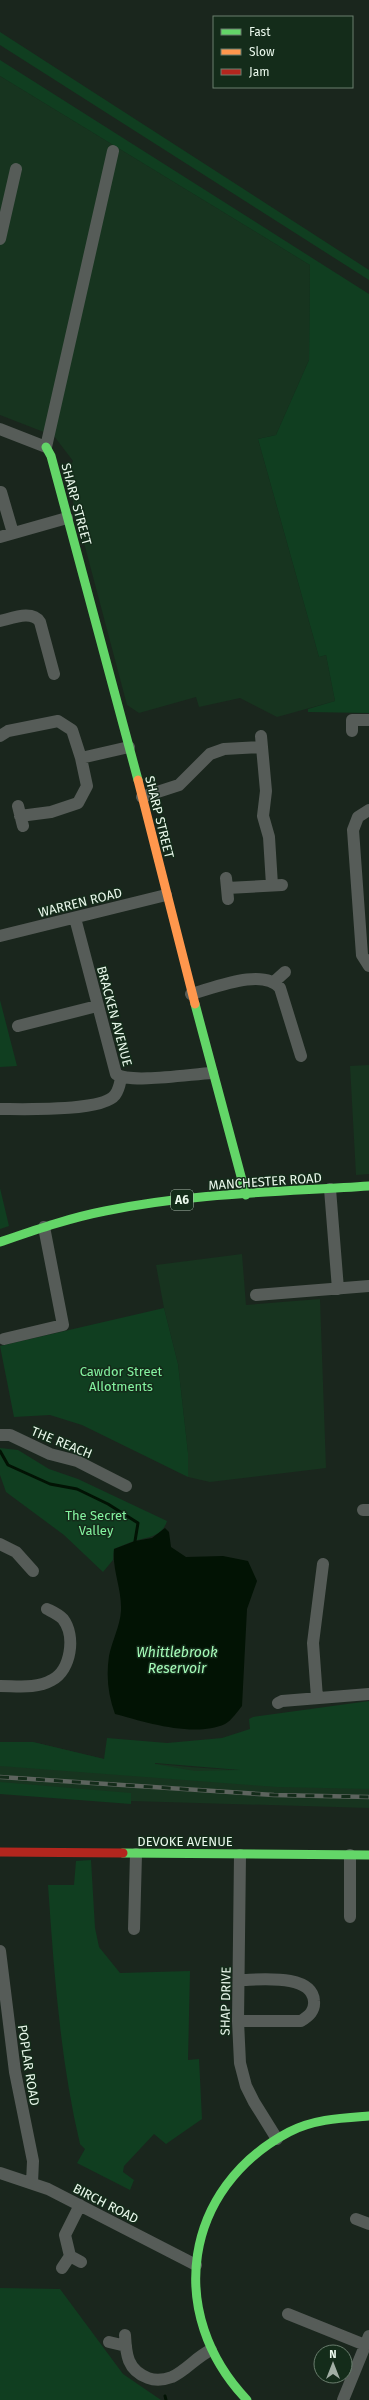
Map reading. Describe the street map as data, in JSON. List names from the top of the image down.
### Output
{
  "streets": {
    "street": [
      "SHARP STREET",
      "WARREN ROAD",
      "BRACKEN AVENUE",
      "MANCHESTER ROAD",
      "A6",
      "THE REACH",
      "DEVOKE AVENUE",
      "SHAP DRIVE",
      "POPLAR ROAD",
      "BIRCH ROAD"
    ]
  },
  "crossings": [
    ["SHARP STREET", "WARREN ROAD"],
    ["SHARP STREET", "BRACKEN AVENUE"],
    ["SHARP STREET", "MANCHESTER ROAD"],
    ["WARREN ROAD", "BRACKEN AVENUE"],
    ["DEVOKE AVENUE", "SHAP DRIVE"],
    ["POPLAR ROAD", "BIRCH ROAD"]
  ],
  "water": ["Whittlebrook Reservoir"],
  "parks": ["Cawdor Street Allotments", "The Secret Valley"],
  "legend": ["Fast", "Slow", "Jam"],
  "north": "top"
}
